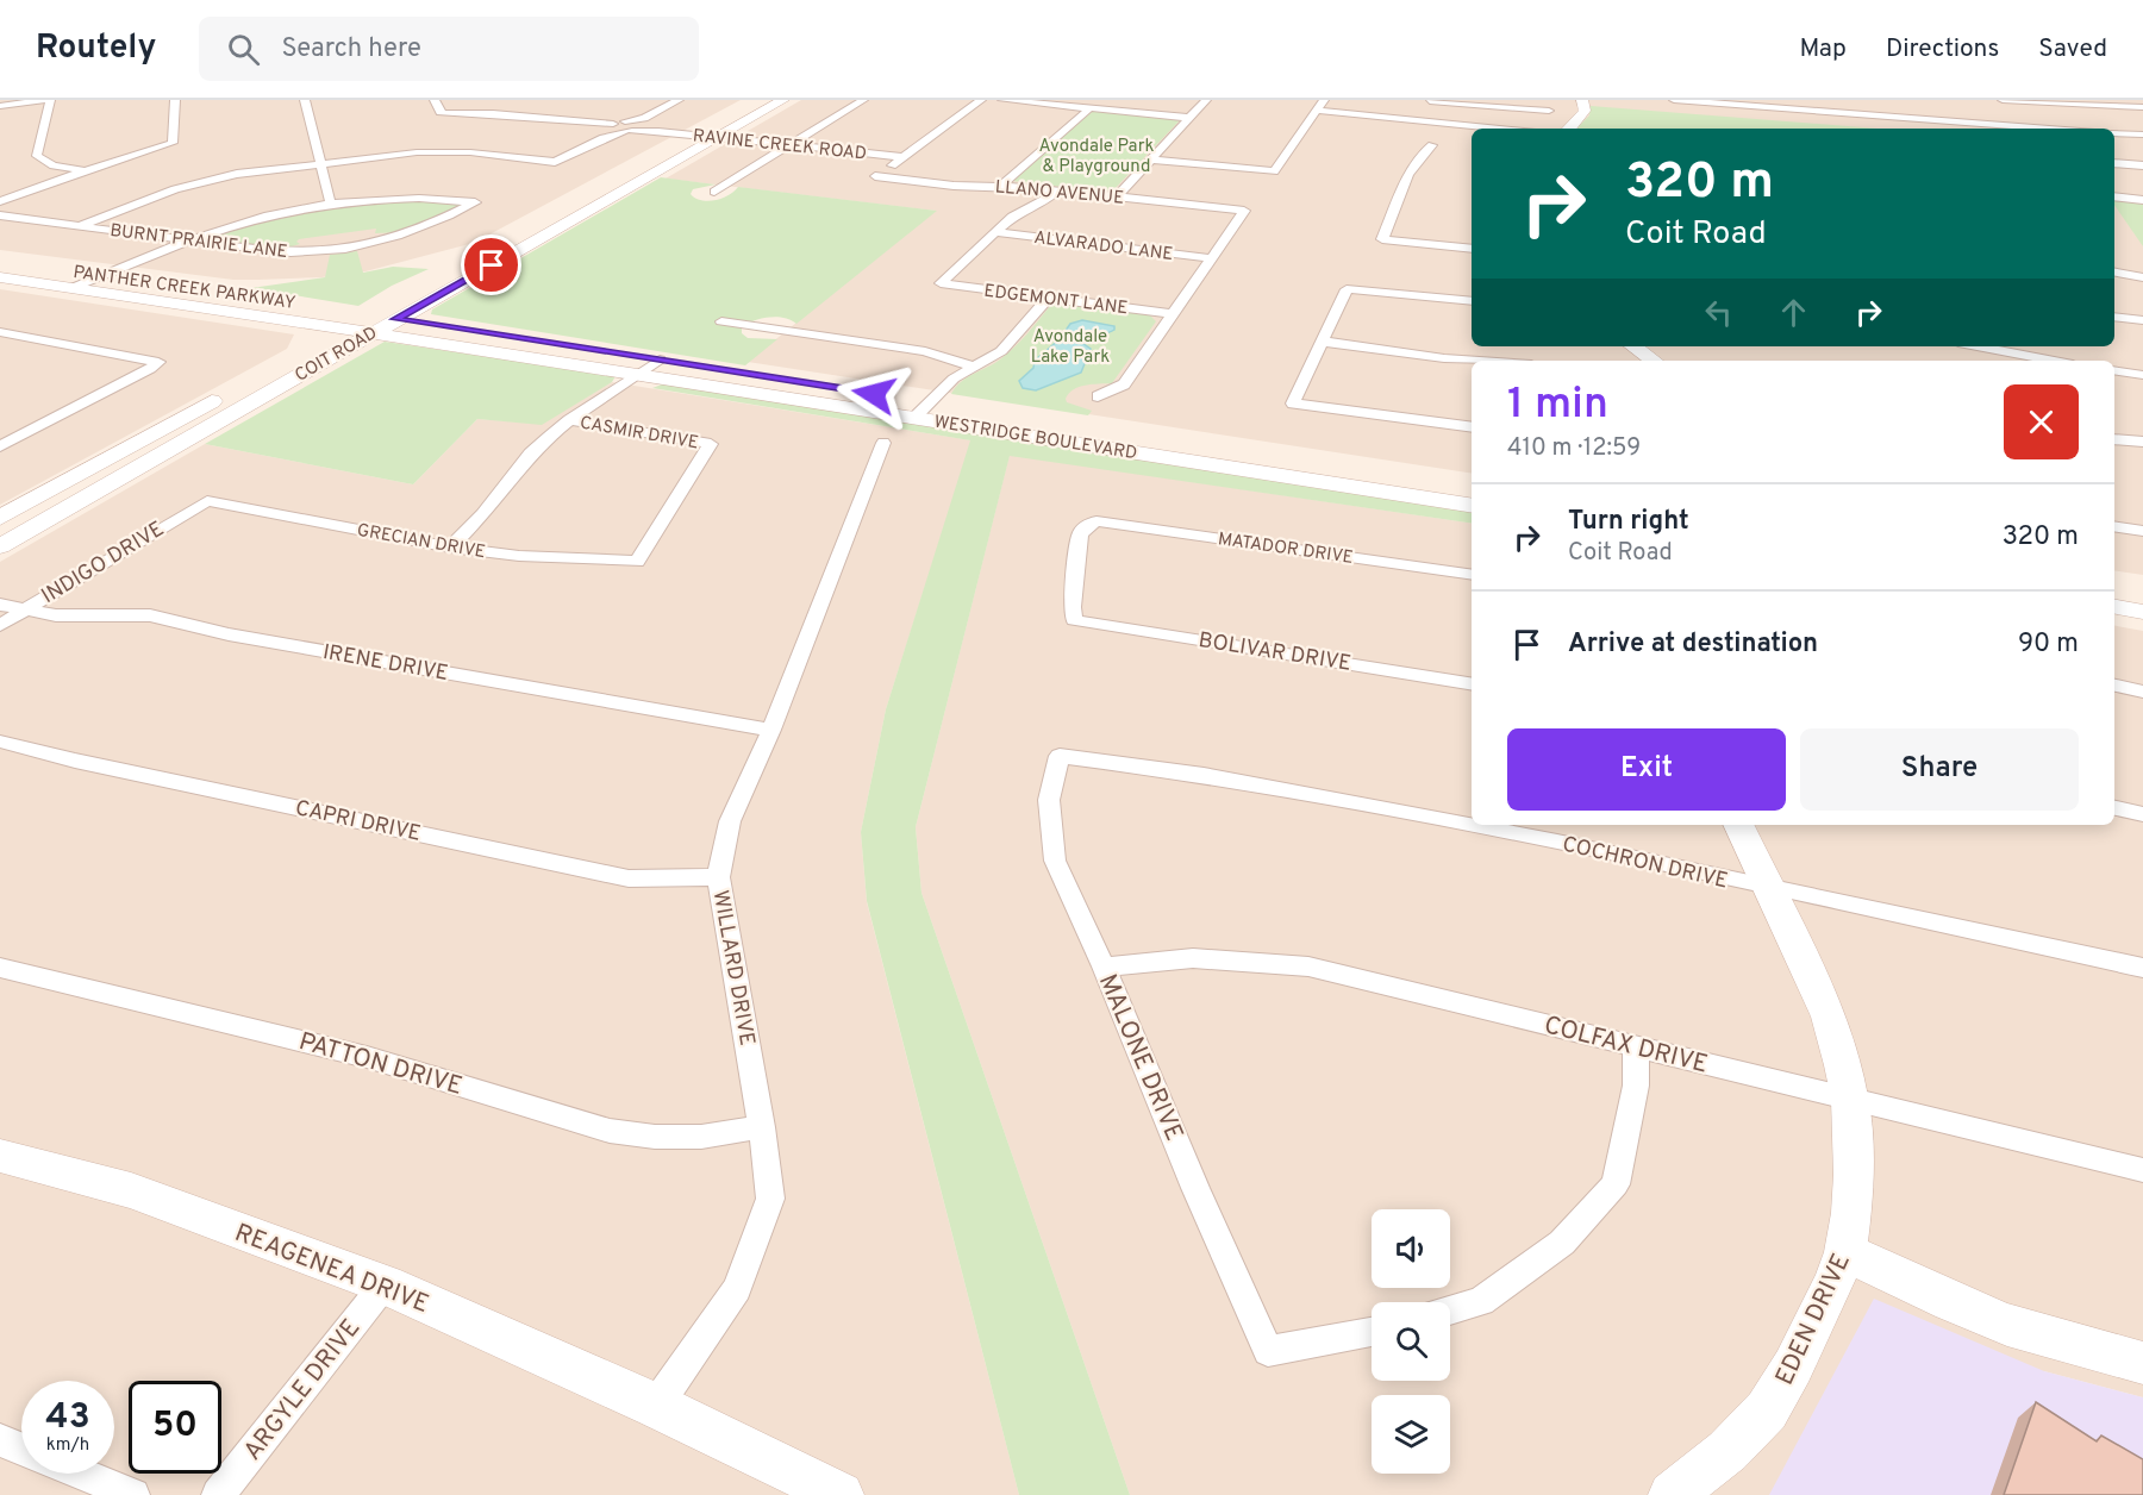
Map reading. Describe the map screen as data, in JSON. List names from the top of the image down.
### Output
{
  "streets": {
    "main road": [
      "PANTHER CREEK PARKWAY",
      "COIT ROAD",
      "WESTRIDGE BOULEVARD",
      "REAGENEA DRIVE",
      "EDEN DRIVE"
    ],
    "street": [
      "RAVINE CREEK ROAD",
      "LLANO AVENUE",
      "BURNT PRAIRIE LANE",
      "ALVARADO LANE",
      "EDGEMONT LANE",
      "CASMIR DRIVE",
      "GRECIAN DRIVE",
      "MATADOR DRIVE",
      "INDIGO DRIVE",
      "BOLIVAR DRIVE",
      "IRENE DRIVE",
      "CAPRI DRIVE",
      "COCHRON DRIVE",
      "WILLARD DRIVE",
      "COLFAX DRIVE",
      "MALONE DRIVE",
      "PATTON DRIVE",
      "ARGYLE DRIVE"
    ]
  },
  "crossings": [
    ["RAVINE CREEK ROAD", "LLANO AVENUE"],
    ["RAVINE CREEK ROAD", "COIT ROAD"],
    ["LLANO AVENUE", "ALVARADO LANE"],
    ["ALVARADO LANE", "EDGEMONT LANE"],
    ["PANTHER CREEK PARKWAY", "COIT ROAD"],
    ["PANTHER CREEK PARKWAY", "WESTRIDGE BOULEVARD"],
    ["COIT ROAD", "WESTRIDGE BOULEVARD"],
    ["CASMIR DRIVE", "GRECIAN DRIVE"],
    ["GRECIAN DRIVE", "INDIGO DRIVE"],
    ["MATADOR DRIVE", "BOLIVAR DRIVE"],
    ["INDIGO DRIVE", "IRENE DRIVE"],
    ["IRENE DRIVE", "WILLARD DRIVE"],
    ["CAPRI DRIVE", "WILLARD DRIVE"],
    ["COCHRON DRIVE", "MALONE DRIVE"],
    ["COCHRON DRIVE", "EDEN DRIVE"],
    ["WILLARD DRIVE", "PATTON DRIVE"],
    ["WILLARD DRIVE", "REAGENEA DRIVE"],
    ["COLFAX DRIVE", "MALONE DRIVE"],
    ["COLFAX DRIVE", "EDEN DRIVE"],
    ["REAGENEA DRIVE", "ARGYLE DRIVE"]
  ],
  "parks": ["Avondale Park & Playground", "Avondale Lake Park"],
  "page": {
    "header": "Routely",
    "search": "Search here",
    "nav": ["Map", "Directions", "Saved"],
    "turn": ["320 m", "Coit Road"],
    "heading": ["1 min", "410 m · 12:59"],
    "list": [
      {
        "name": "Turn right",
        "note": "Coit Road",
        "value": "320 m"
      },
      {
        "name": "Arrive at destination",
        "value": "90 m"
      }
    ],
    "buttons": ["Exit", "Share"],
    "speed": "43 km/h",
    "limit": "50"
  }
}
